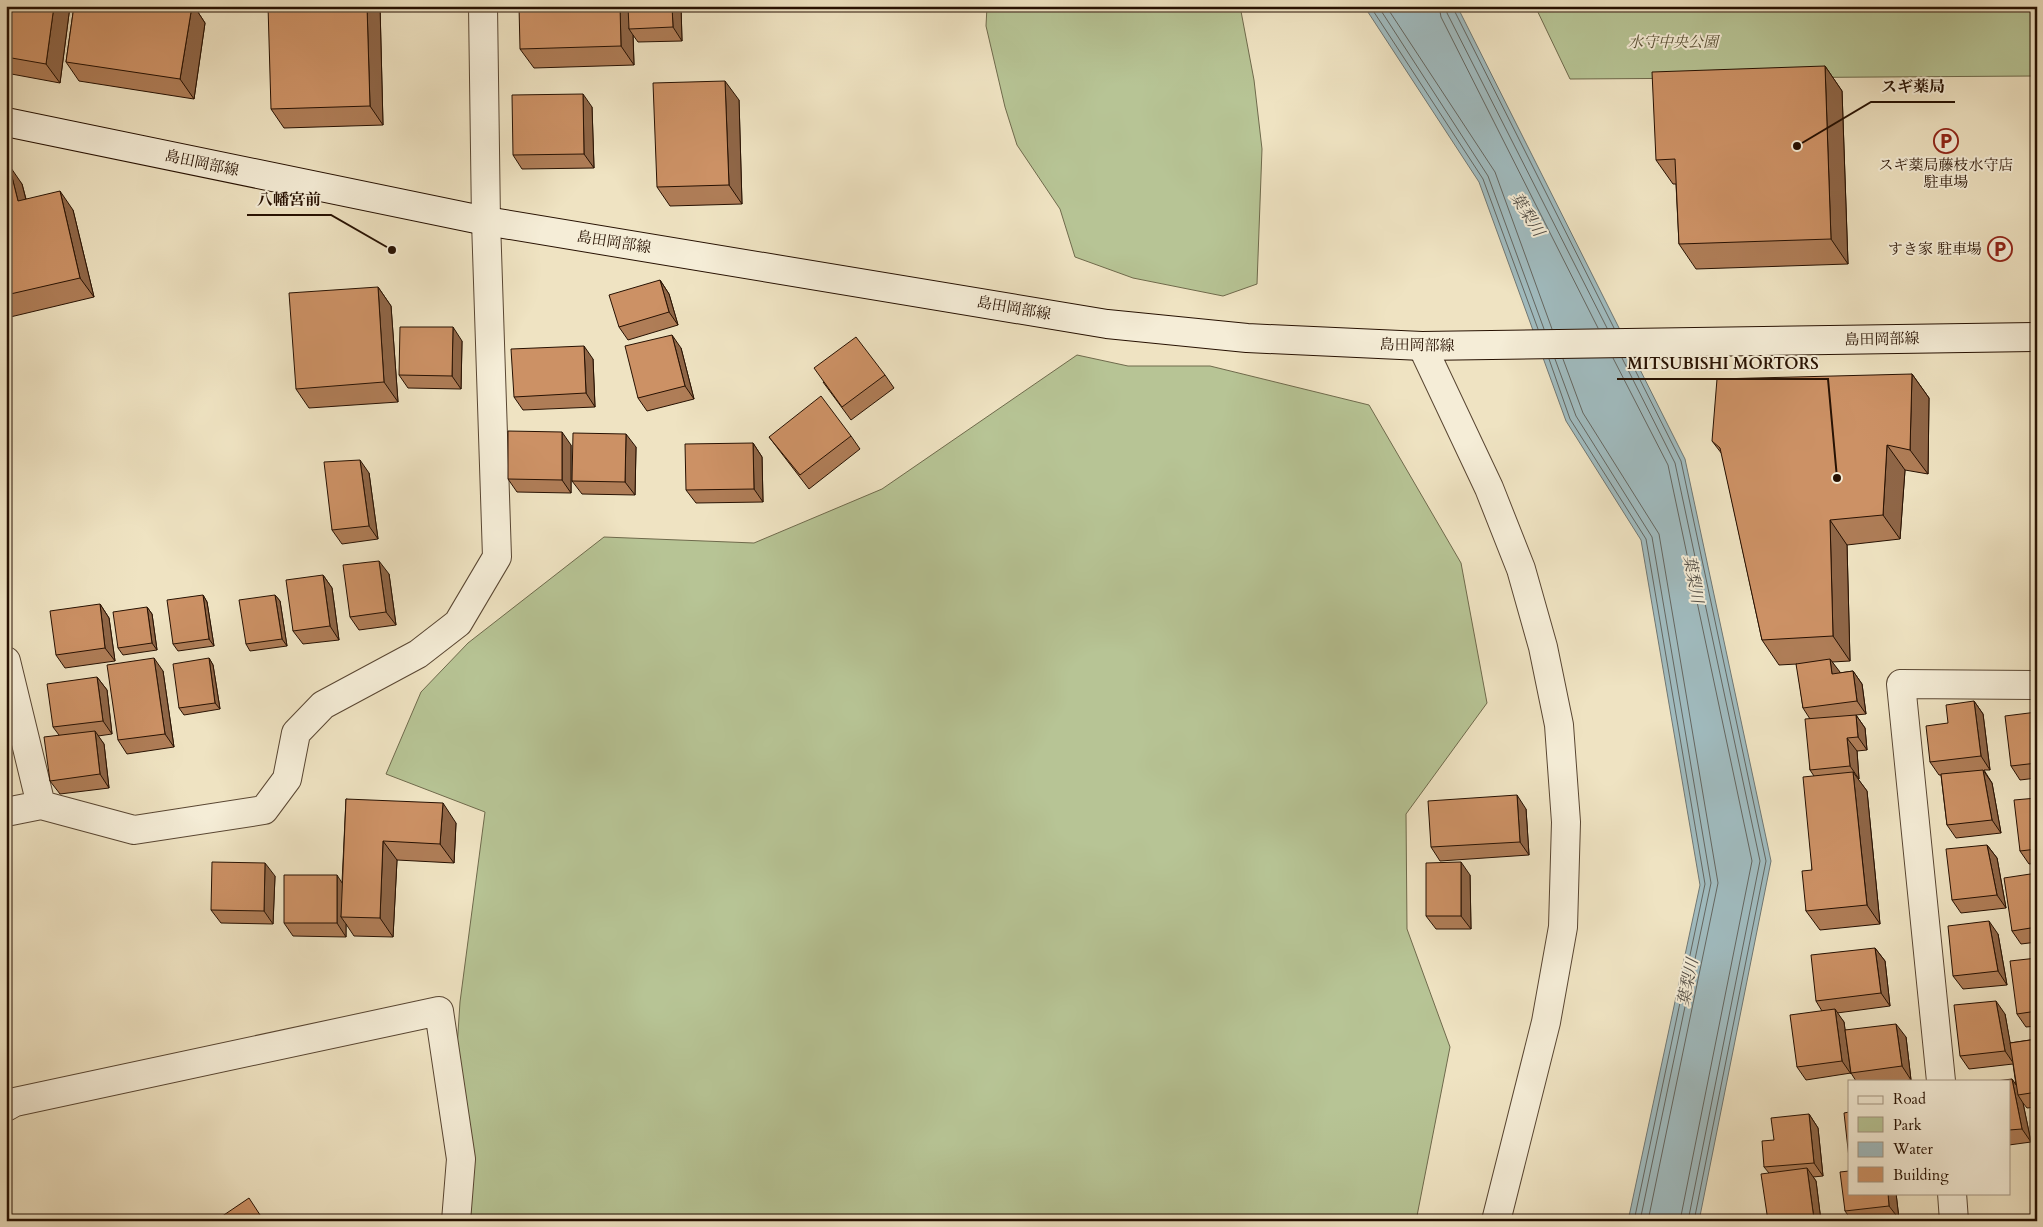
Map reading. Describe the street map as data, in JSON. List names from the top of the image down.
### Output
{
  "streets": {
    "street": ["島田岡部線"]
  },
  "water": ["葉梨川"],
  "parks": ["水守中央公園"],
  "places": {
    "parking": ["スギ薬局藤枝水守店 駐車場", "すき家 駐車場"],
    "other": ["スギ薬局", "八幡宮前", "MITSUBISHI MORTORS"]
  },
  "legend": [
    "Road",
    "Park",
    "Water",
    "Building"
  ]
}
